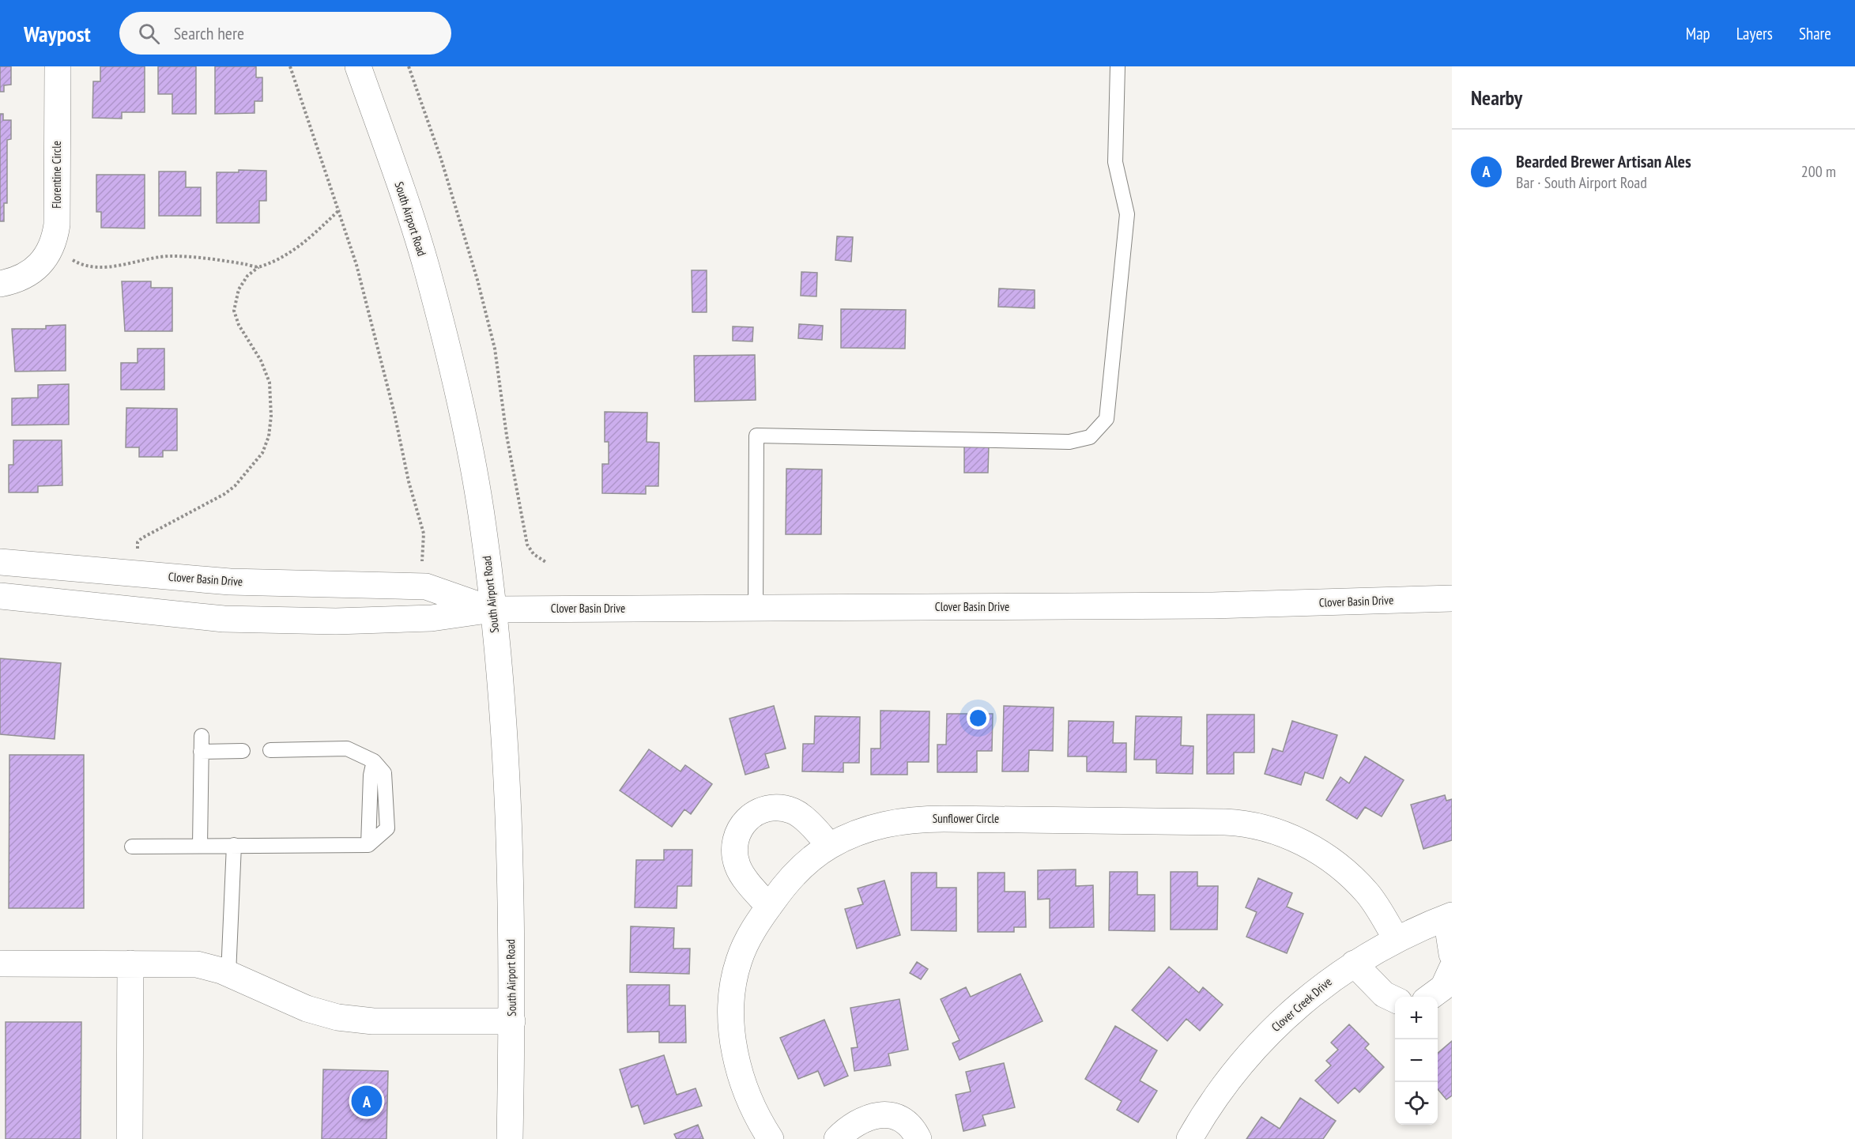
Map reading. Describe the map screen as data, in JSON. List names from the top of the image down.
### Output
{
  "streets": {
    "street": [
      "Florentine Circle",
      "South Airport Road",
      "Clover Basin Drive",
      "Sunflower Circle",
      "Clover Creek Drive"
    ]
  },
  "crossings": [
    ["South Airport Road", "Clover Basin Drive"],
    ["Sunflower Circle", "Clover Creek Drive"]
  ],
  "page": {
    "header": "Waypost",
    "search": "Search here",
    "nav": ["Map", "Layers", "Share"],
    "heading": "Nearby",
    "list": [
      {
        "mark": "A",
        "name": "Bearded Brewer Artisan Ales",
        "note": "Bar · South Airport Road",
        "value": "200 m"
      }
    ],
    "map_buttons": ["+", "−"],
    "pins": "A"
  }
}
